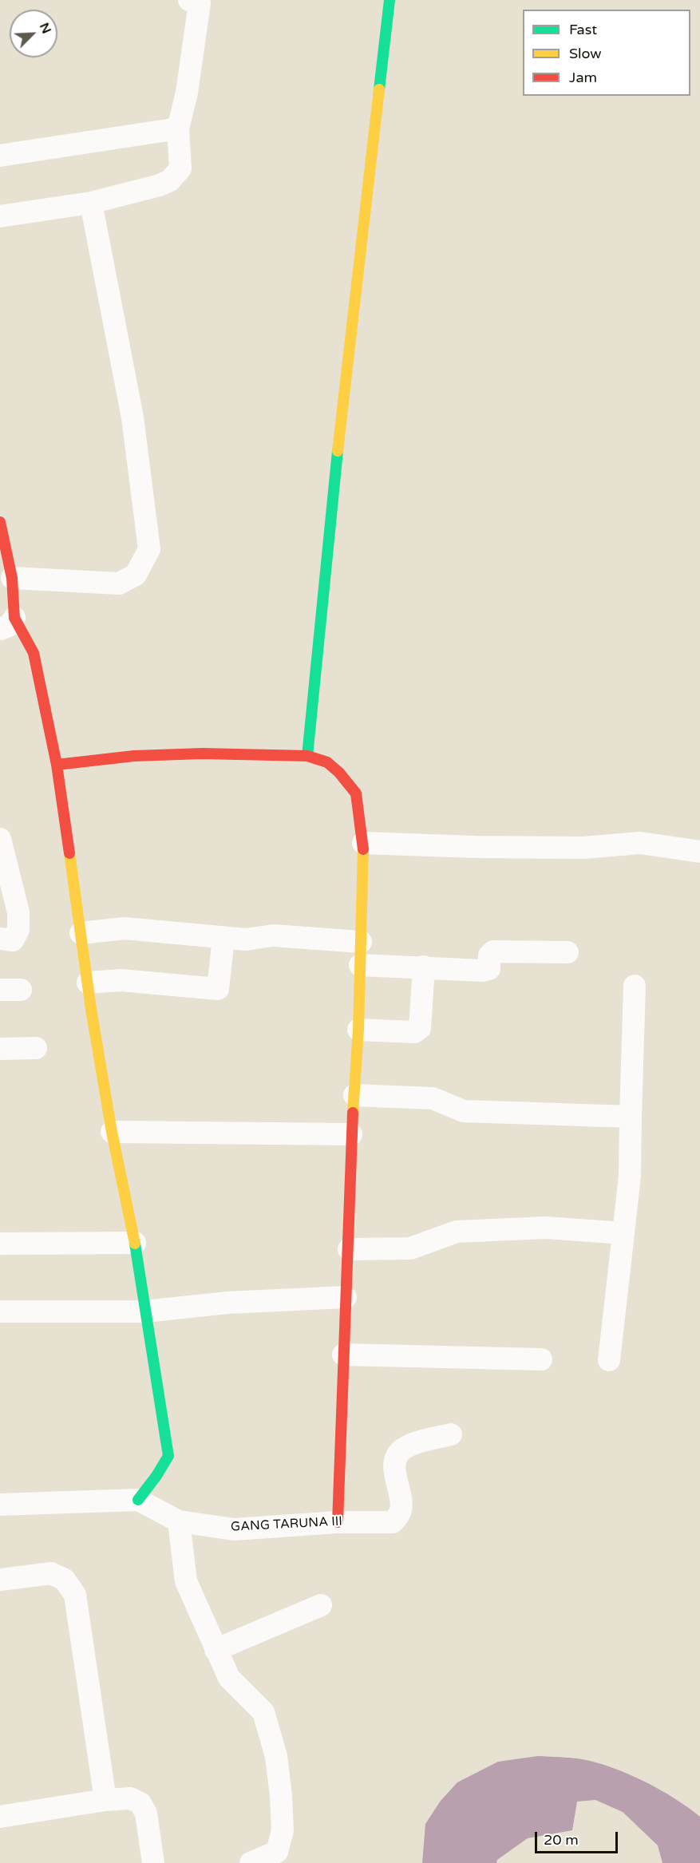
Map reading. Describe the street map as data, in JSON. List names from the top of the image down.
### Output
{
  "streets": {
    "street": ["GANG TARUNA III"]
  },
  "legend": ["Fast", "Slow", "Jam"],
  "scale_bar": "20 m",
  "north": "top right"
}
